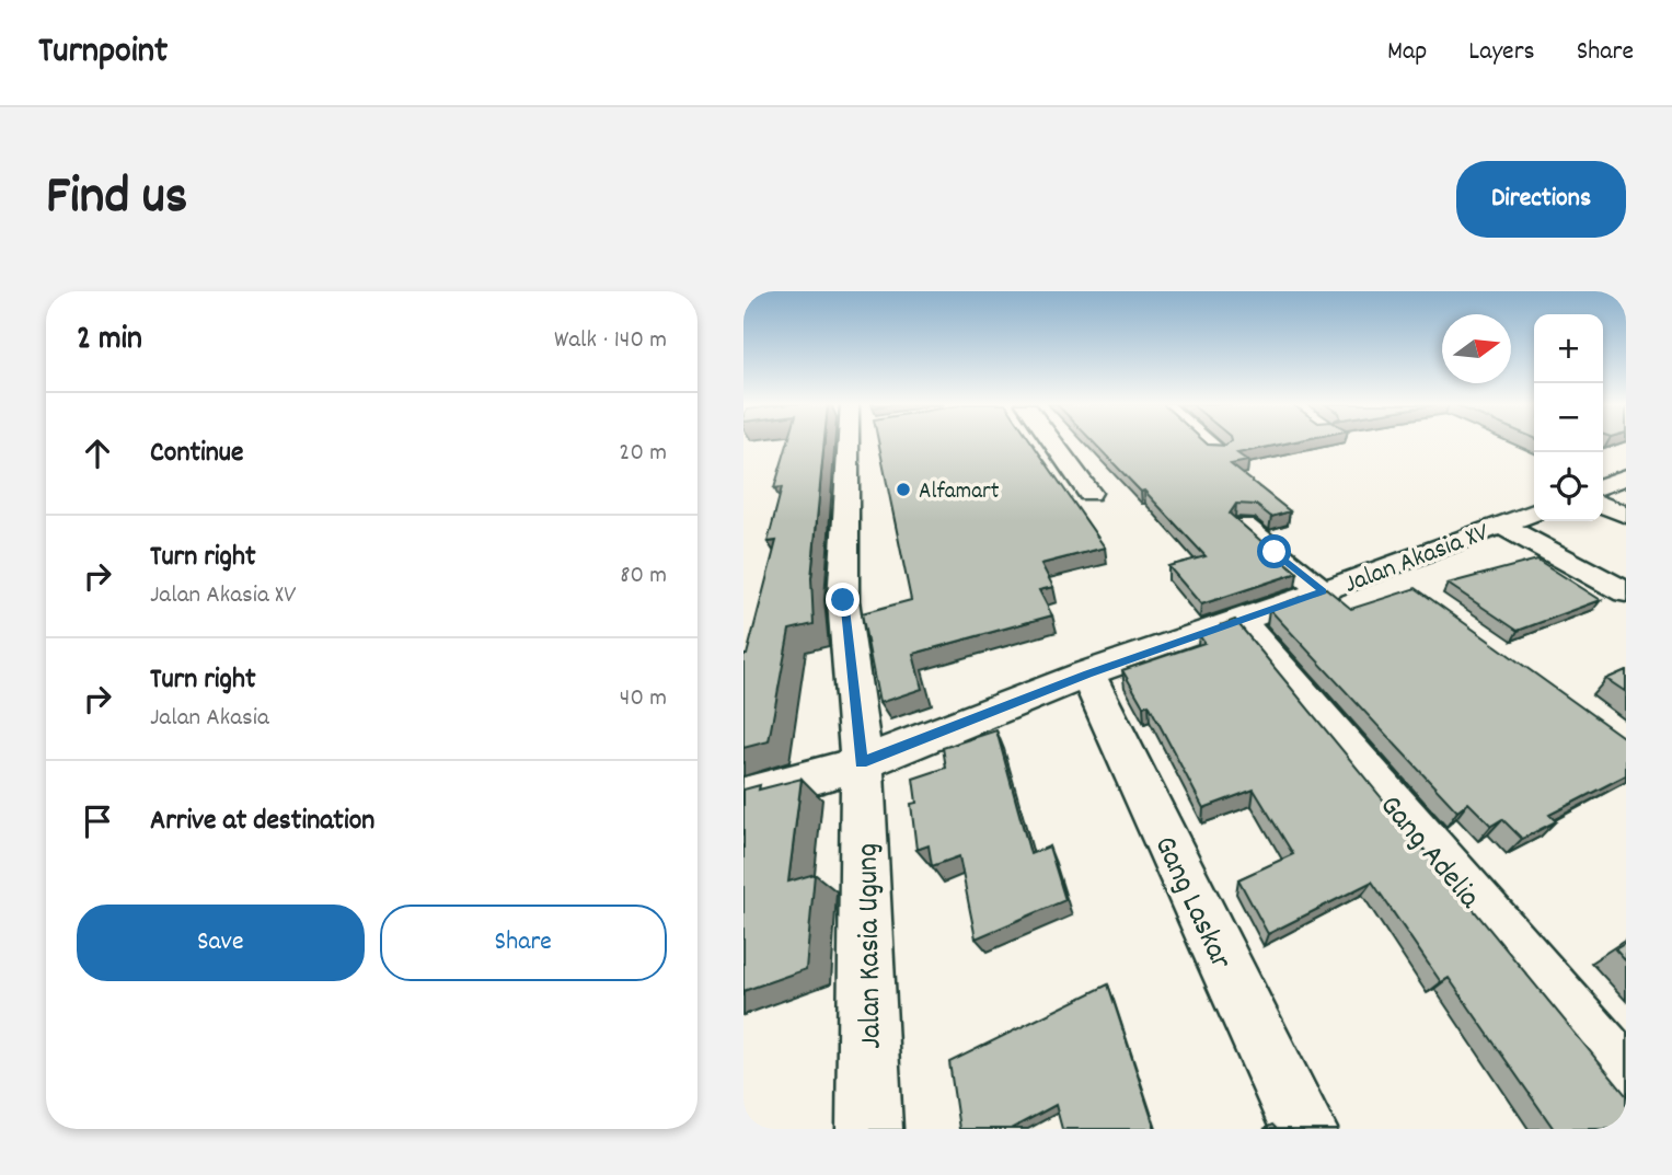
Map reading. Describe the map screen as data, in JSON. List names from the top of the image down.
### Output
{
  "streets": {
    "street": [
      "Jalan Akasia XV",
      "Gang Adelia",
      "Gang Laskar",
      "Jalan Kasia Ugung"
    ]
  },
  "crossings": [
    ["Jalan Akasia XV", "Gang Adelia"],
    ["Jalan Akasia XV", "Gang Laskar"],
    ["Jalan Akasia XV", "Jalan Kasia Ugung"]
  ],
  "places": ["Alfamart"],
  "north": "right",
  "page": {
    "header": "Turnpoint",
    "nav": ["Map", "Layers", "Share"],
    "title": "Find us",
    "buttons": [
      "Directions",
      ["Save", "Share"]
    ],
    "heading": ["2 min", "Walk · 140 m"],
    "map_buttons": ["+", "−"],
    "list": [
      ["Continue", "20 m"],
      ["Turn right", "Jalan Akasia XV", "80 m"],
      ["Turn right", "Jalan Akasia", "40 m"],
      "Arrive at destination"
    ]
  }
}
